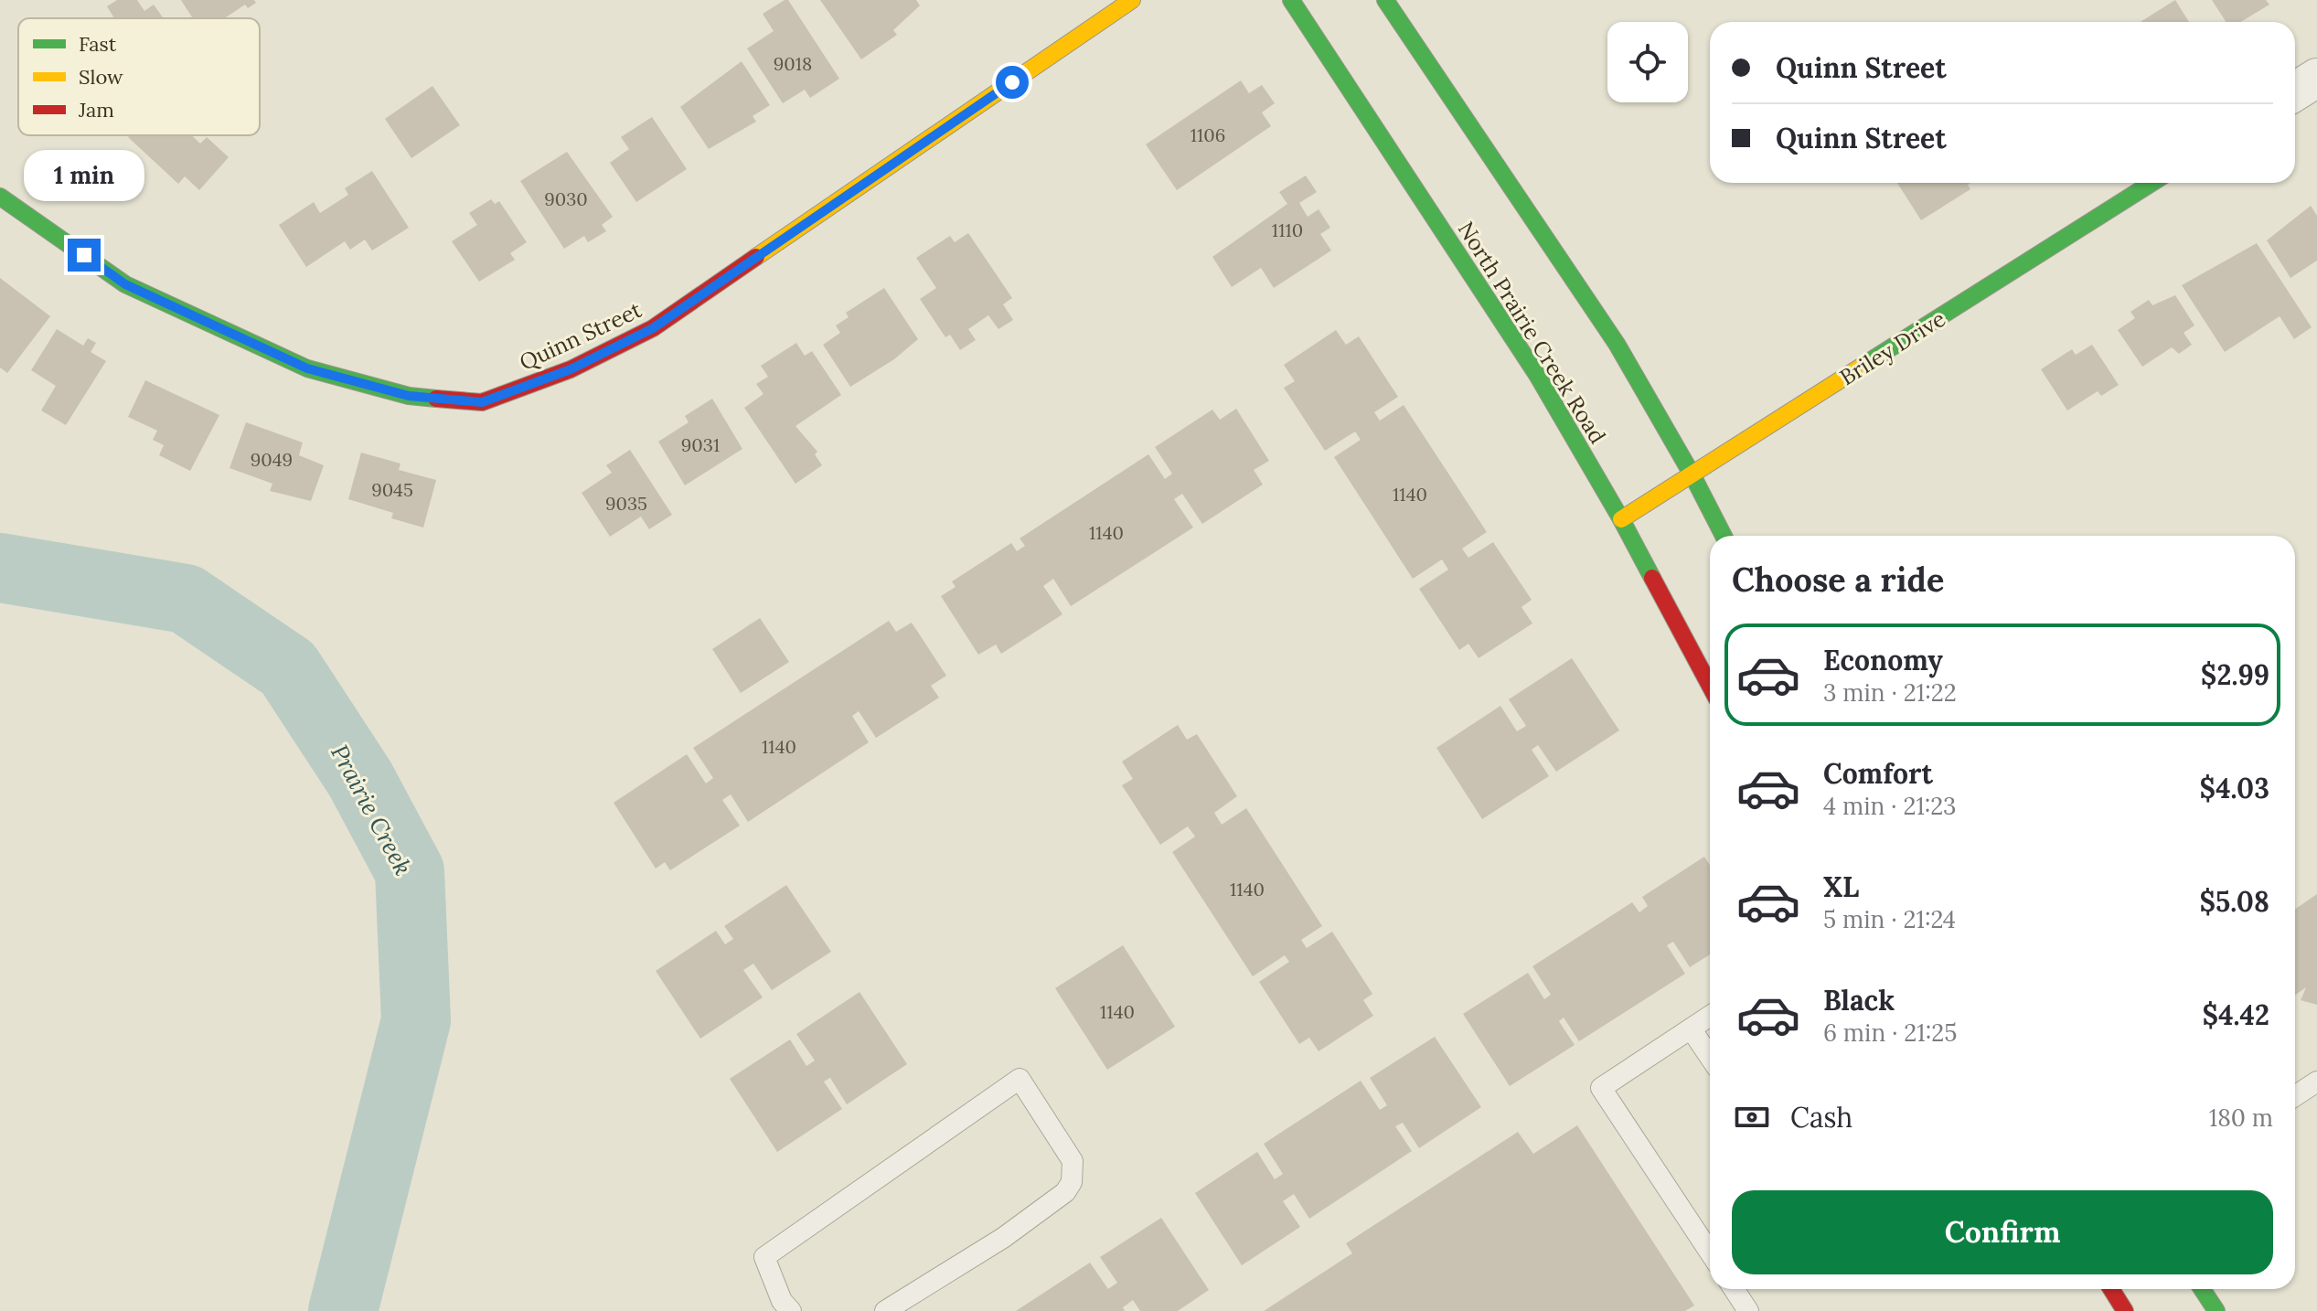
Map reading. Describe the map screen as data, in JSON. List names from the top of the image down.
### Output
{
  "streets": {
    "street": ["North Prairie Creek Road", "Quinn Street", "Briley Drive"]
  },
  "crossings": [
    ["North Prairie Creek Road", "Briley Drive"]
  ],
  "water": ["Prairie Creek"],
  "house_numbers": [
    "9018",
    "1106",
    "9030",
    "1110",
    "9031",
    "9049",
    "9045",
    "1140",
    "9035",
    "1140",
    "1140",
    "1140",
    "1140"
  ],
  "legend": ["Fast", "Slow", "Jam"],
  "page": {
    "banner": ["Quinn Street", "Quinn Street"],
    "bubble": "1 min",
    "heading": "Choose a ride",
    "list": [
      {
        "name": "Economy",
        "note": "3 min · 21:22",
        "value": "$2.99"
      },
      {
        "name": "Comfort",
        "note": "4 min · 21:23",
        "value": "$4.03"
      },
      {
        "name": "XL",
        "note": "5 min · 21:24",
        "value": "$5.08"
      },
      {
        "name": "Black",
        "note": "6 min · 21:25",
        "value": "$4.42"
      }
    ],
    "pay": ["Cash", "180 m"],
    "buttons": "Confirm"
  }
}
